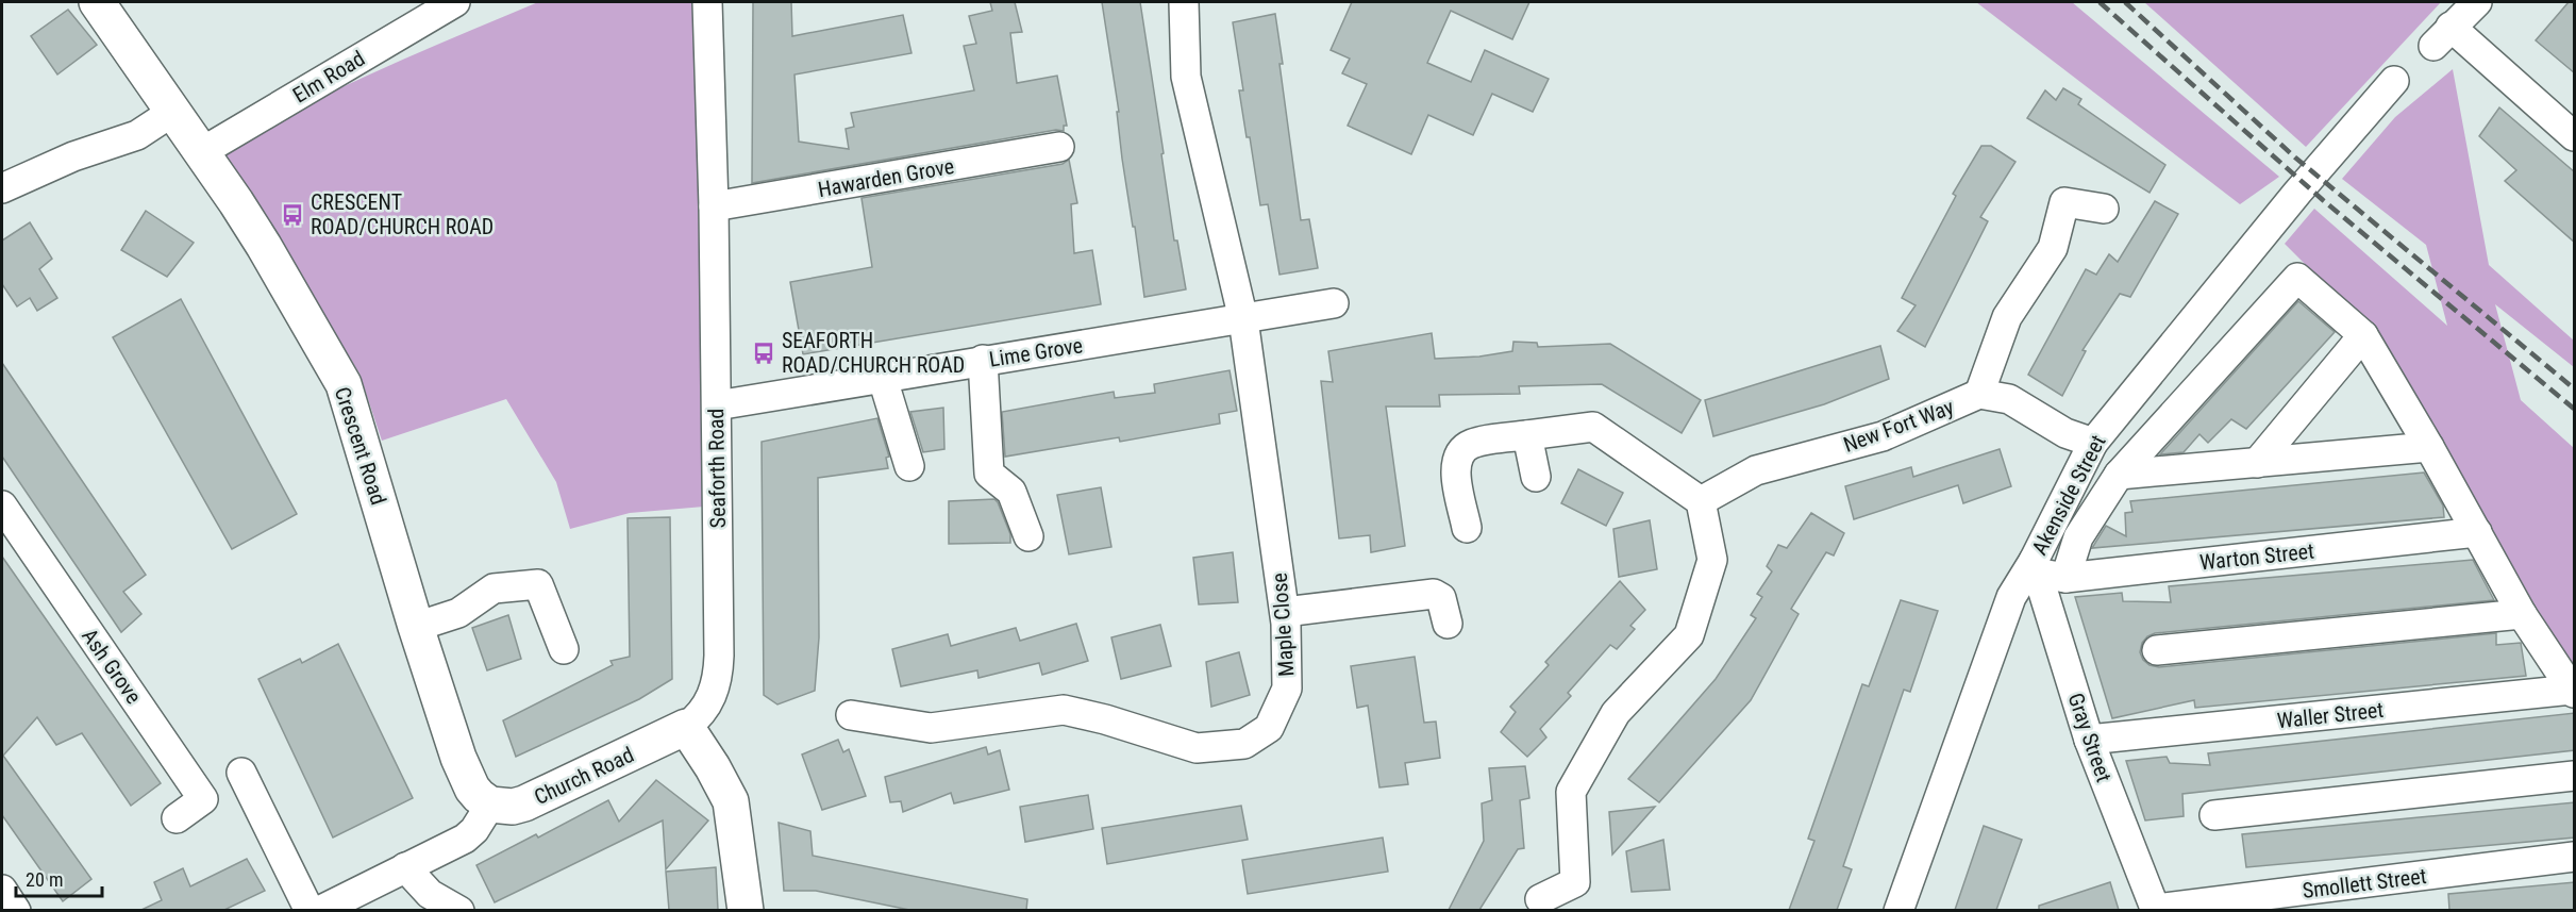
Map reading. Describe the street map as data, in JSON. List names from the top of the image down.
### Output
{
  "streets": {
    "main road": ["Crescent Road", "Church Road"],
    "street": [
      "Elm Road",
      "Hawarden Grove",
      "Lime Grove",
      "New Fort Way",
      "Seaforth Road",
      "Akenside Street",
      "Warton Street",
      "Maple Close",
      "Ash Grove",
      "Waller Street",
      "Gray Street",
      "Smollett Street"
    ]
  },
  "crossings": [
    ["Elm Road", "Crescent Road"],
    ["Hawarden Grove", "Seaforth Road"],
    ["Lime Grove", "Seaforth Road"],
    ["Lime Grove", "Maple Close"],
    ["New Fort Way", "Akenside Street"],
    ["Crescent Road", "Church Road"],
    ["Seaforth Road", "Church Road"],
    ["Akenside Street", "Warton Street"],
    ["Akenside Street", "Gray Street"],
    ["Warton Street", "Gray Street"],
    ["Waller Street", "Gray Street"],
    ["Gray Street", "Smollett Street"]
  ],
  "places": {
    "bus stop": ["CRESCENT ROAD/CHURCH ROAD", "SEAFORTH ROAD/CHURCH ROAD"]
  },
  "scale_bar": "20 m"
}
